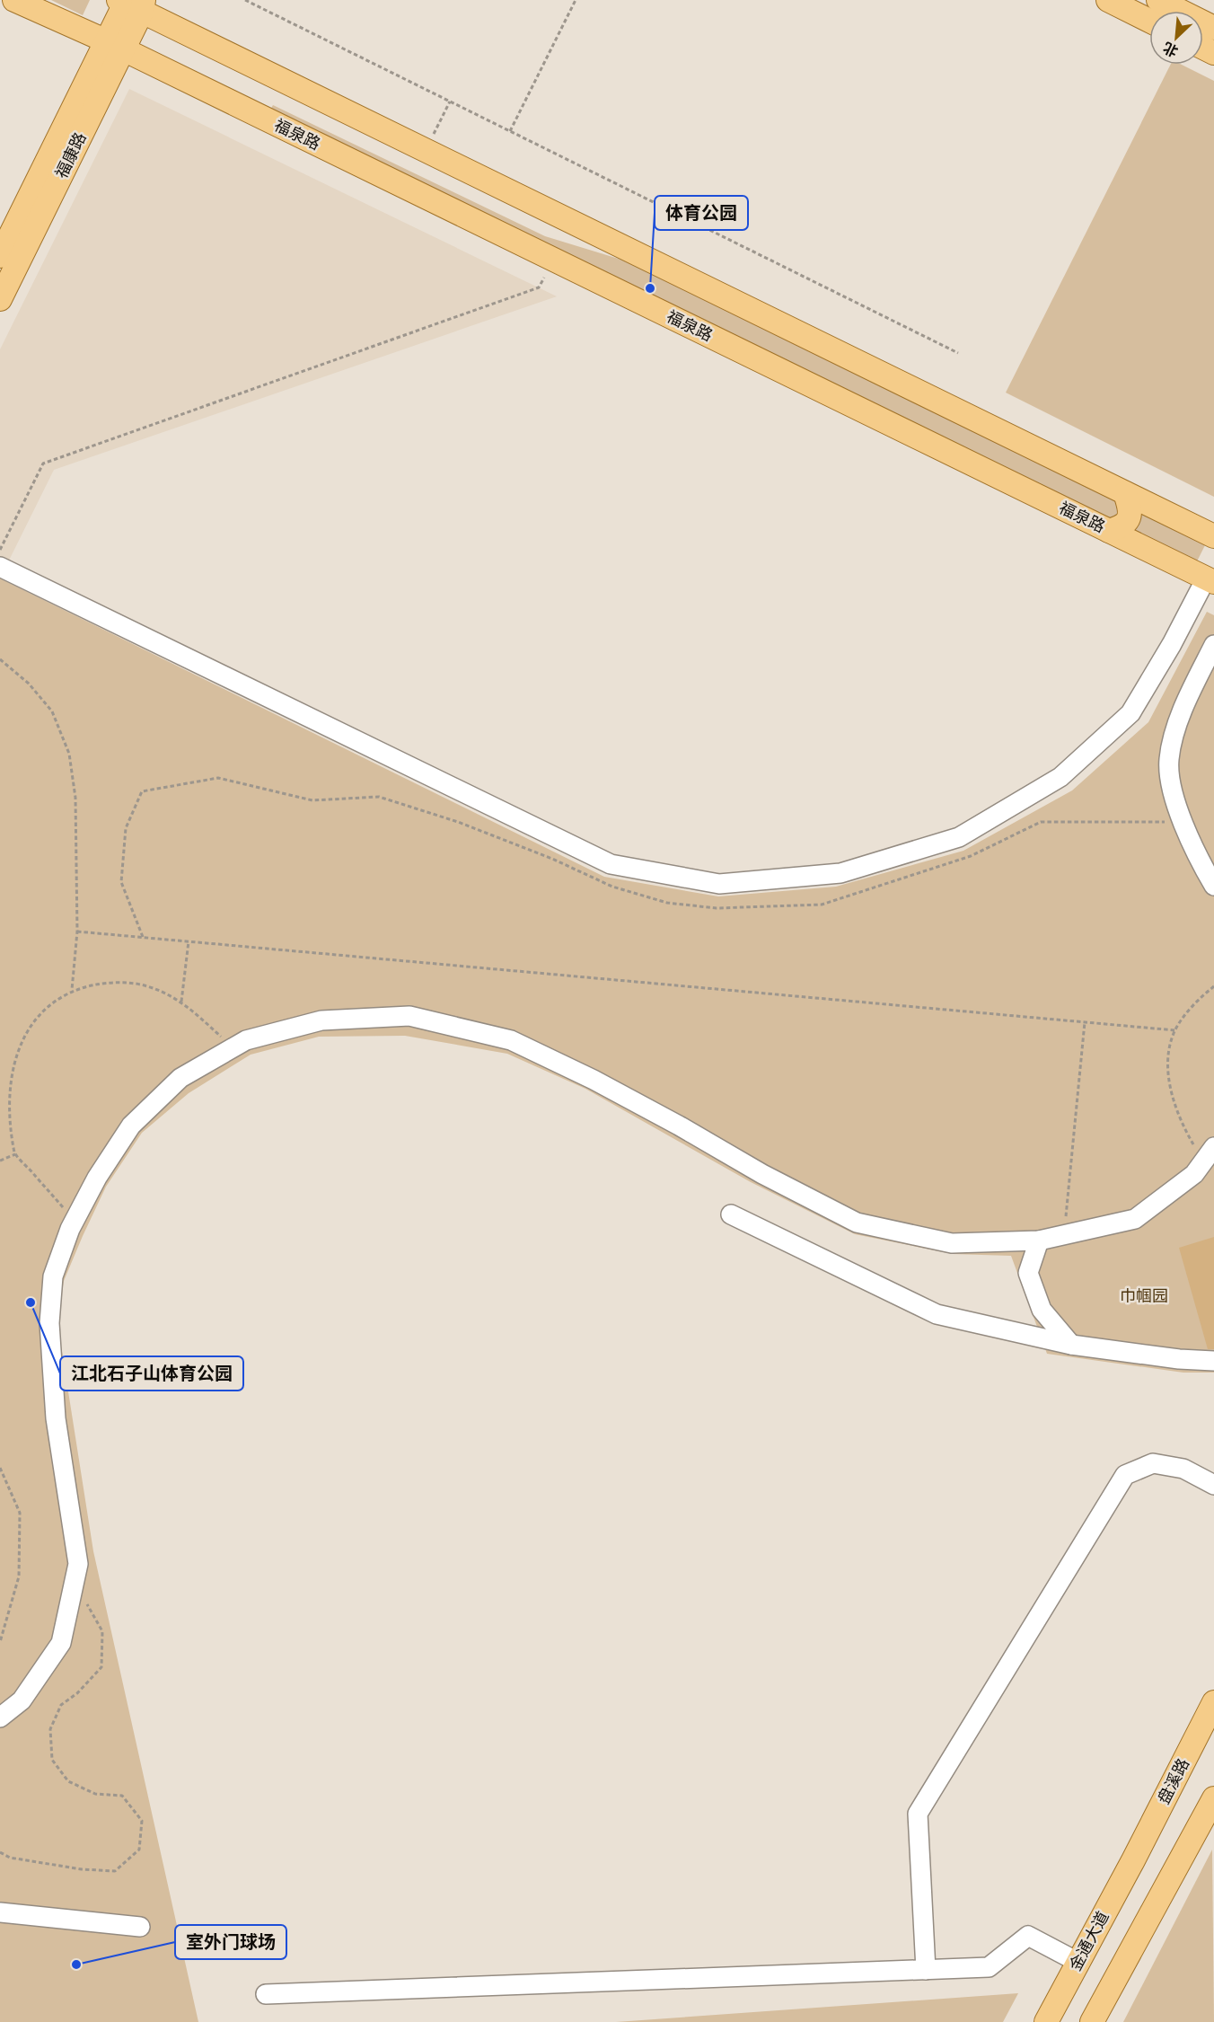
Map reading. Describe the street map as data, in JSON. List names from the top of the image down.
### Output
{
  "streets": {
    "main road": [
      "福泉路",
      "福康路",
      "盘溪路",
      "金通大道"
    ]
  },
  "crossings": [
    ["福泉路", "福康路"],
    ["盘溪路", "金通大道"]
  ],
  "parks": ["巾帼园"],
  "places": ["体育公园", "江北石子山体育公园", "室外门球场"],
  "north": "bottom left"
}
